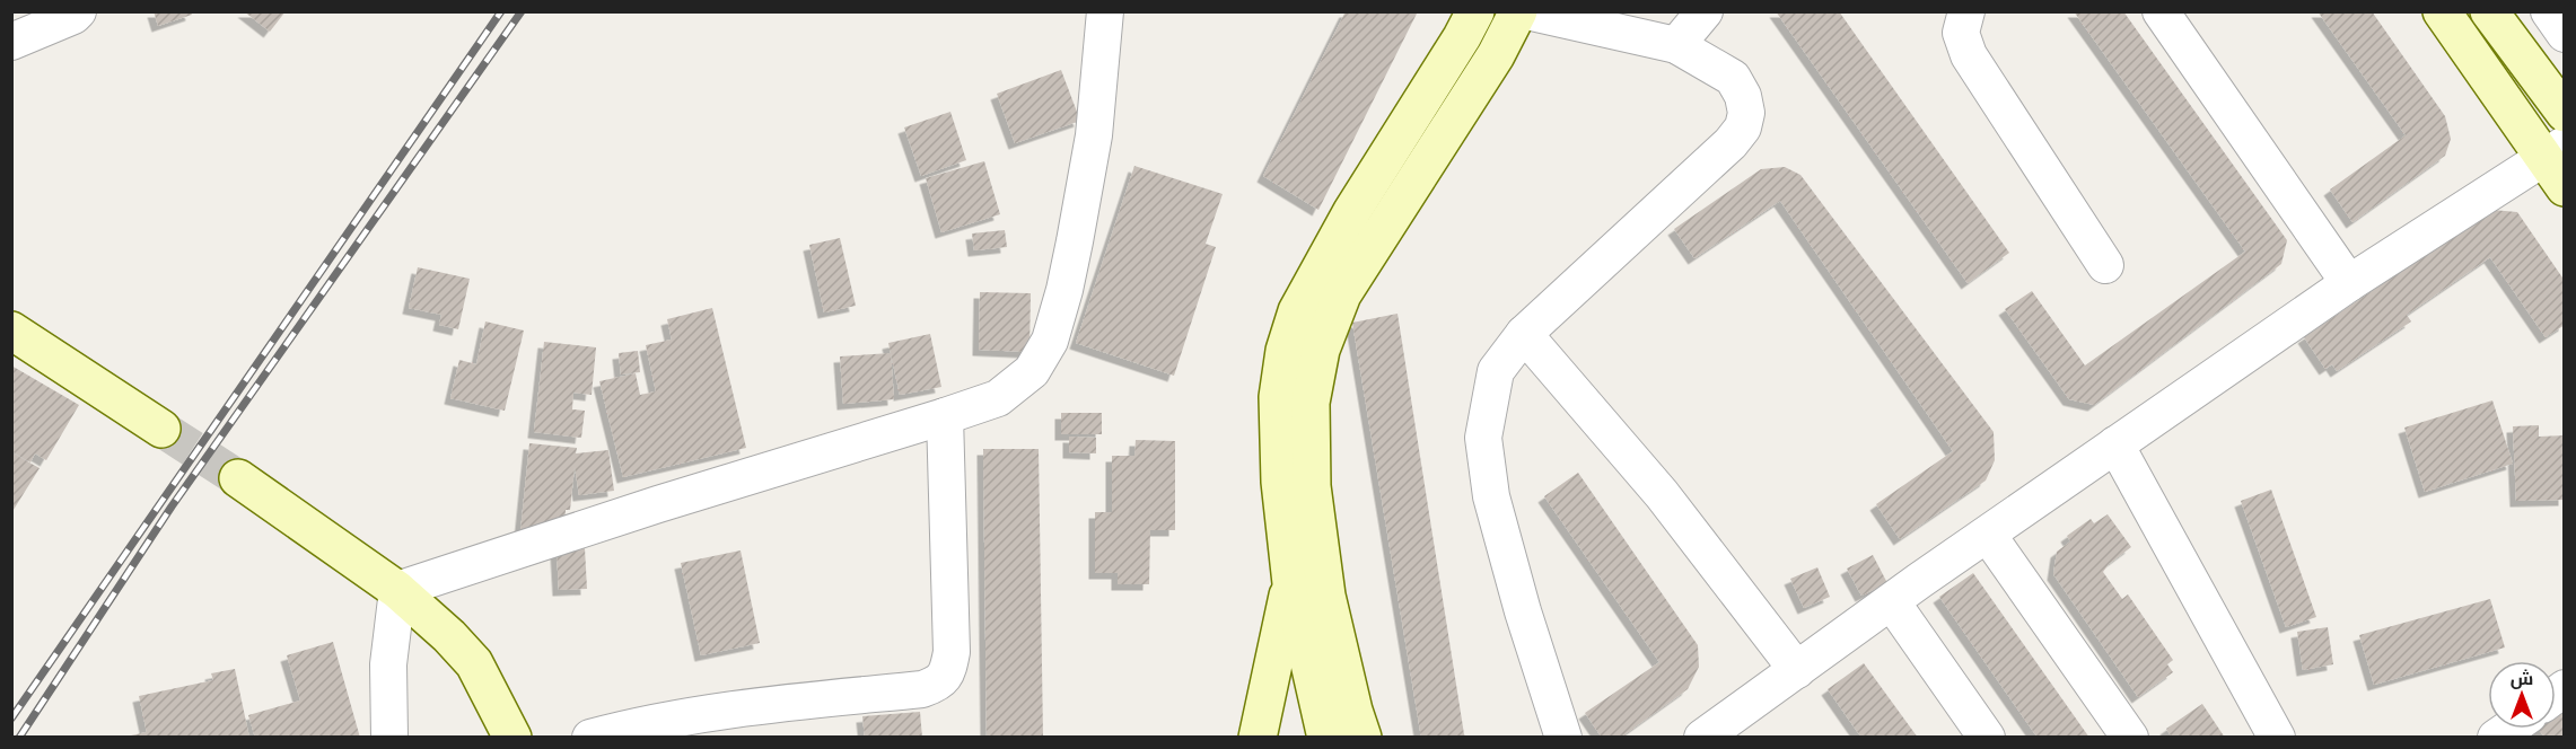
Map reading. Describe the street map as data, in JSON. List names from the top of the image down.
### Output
{
  "north": "top"
}
